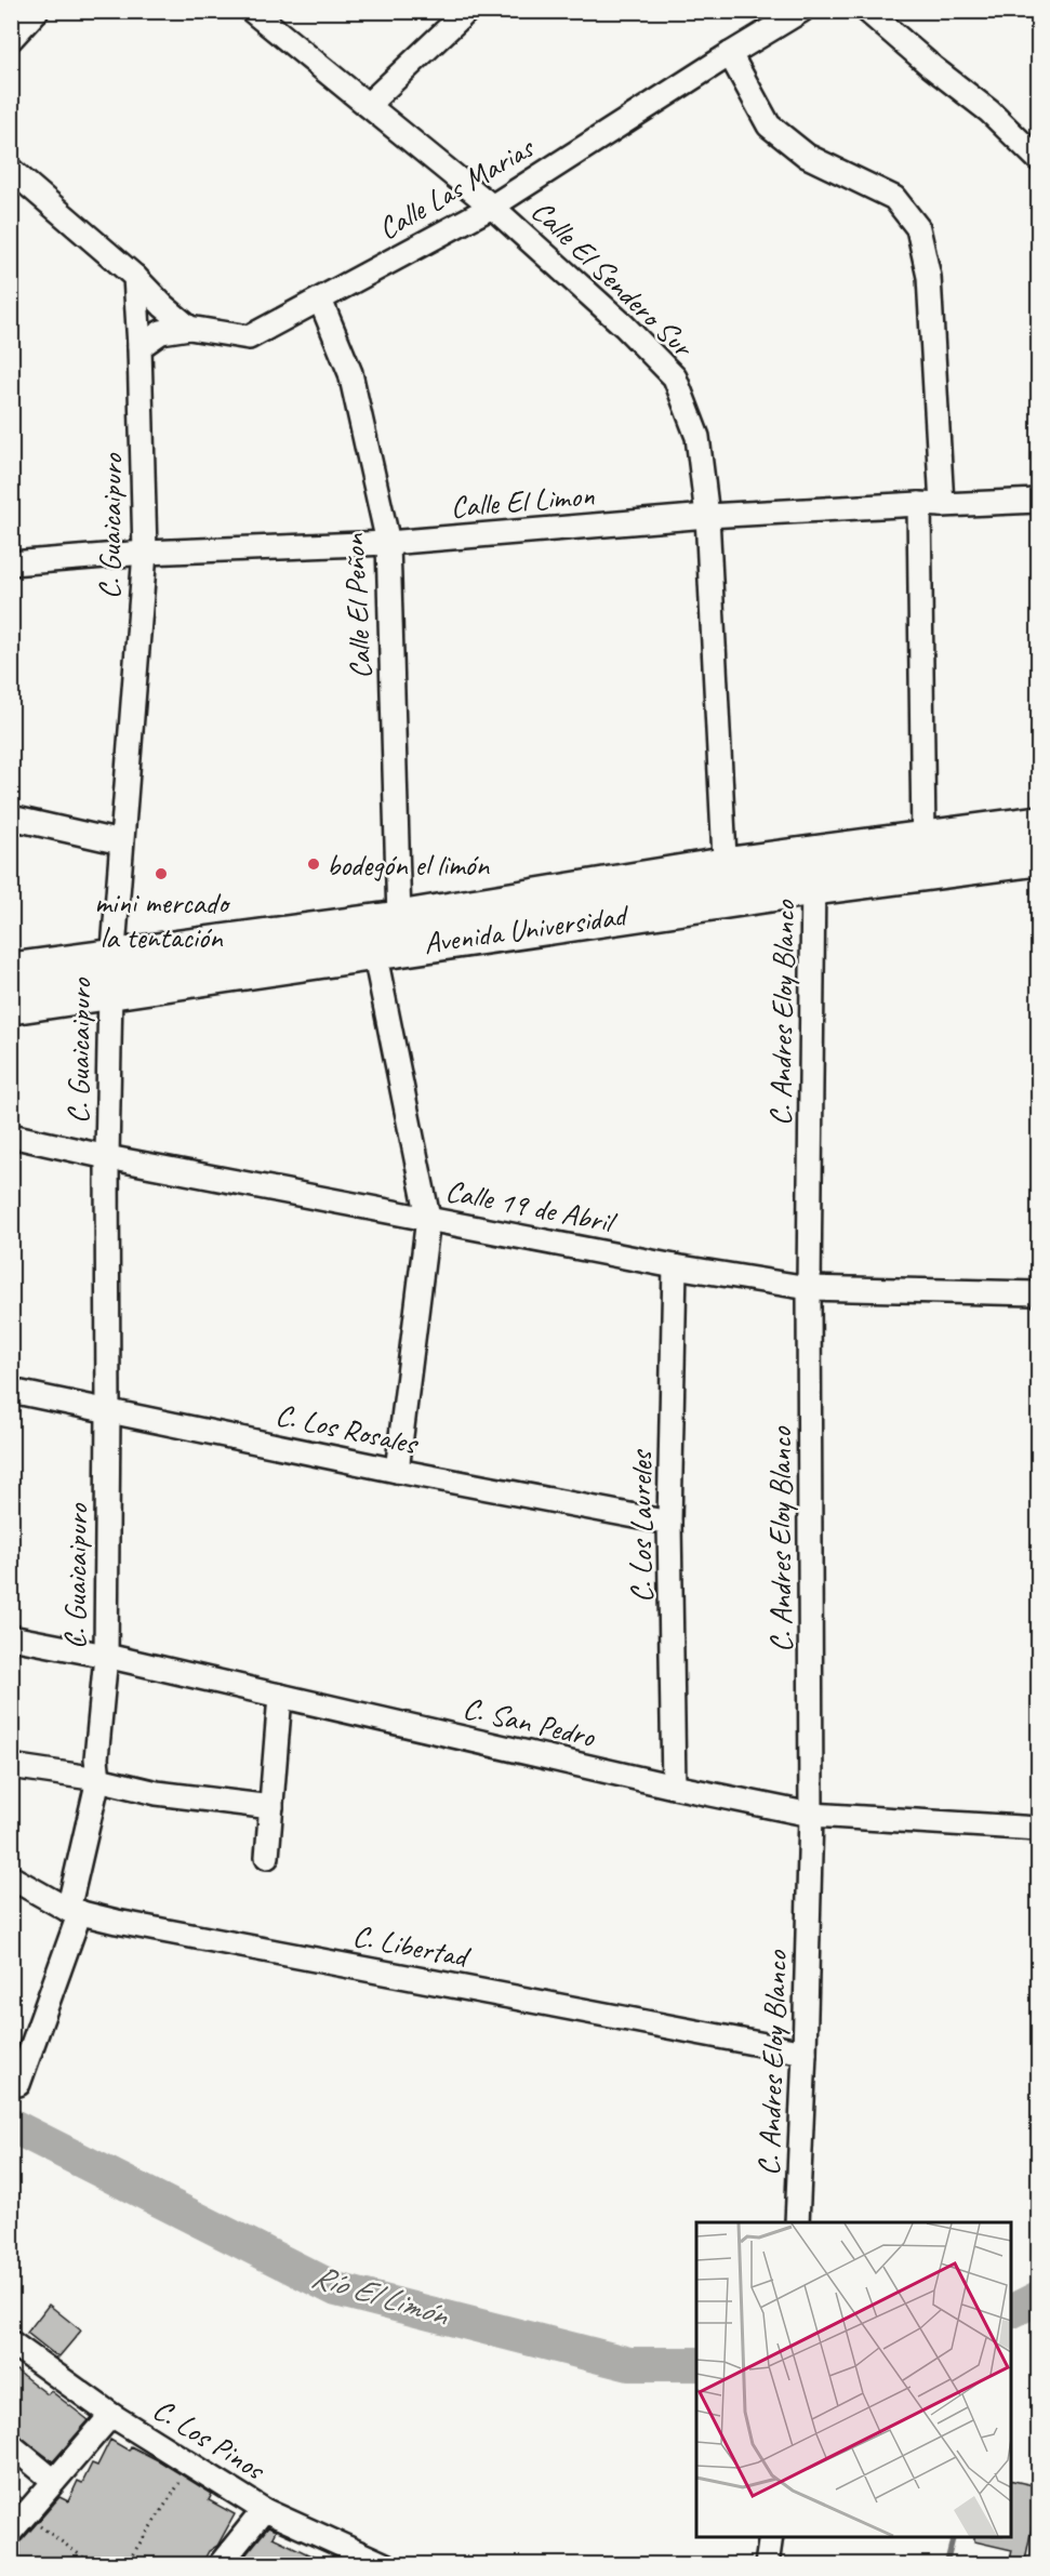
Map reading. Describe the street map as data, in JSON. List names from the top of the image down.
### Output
{
  "streets": {
    "main road": ["Avenida Universidad"],
    "street": [
      "Calle Las Marias",
      "Calle El Sendero Sur",
      "Calle El Limon",
      "C. Guaicaipuro",
      "Calle El Peñon",
      "C. Andres Eloy Blanco",
      "Calle 19 de Abril",
      "C. Los Rosales",
      "C. Los Laureles",
      "C. San Pedro",
      "C. Libertad",
      "C. Los Pinos"
    ]
  },
  "crossings": [
    ["Calle Las Marias", "Calle El Sendero Sur"],
    ["Calle Las Marias", "Calle El Peñon"],
    ["Calle El Sendero Sur", "Calle El Limon"],
    ["Calle El Sendero Sur", "Avenida Universidad"],
    ["Calle El Limon", "C. Guaicaipuro"],
    ["Calle El Limon", "Calle El Peñon"],
    ["C. Guaicaipuro", "Avenida Universidad"],
    ["C. Guaicaipuro", "Calle 19 de Abril"],
    ["C. Guaicaipuro", "C. Los Rosales"],
    ["C. Guaicaipuro", "C. San Pedro"],
    ["C. Guaicaipuro", "C. Libertad"],
    ["Calle El Peñon", "Avenida Universidad"],
    ["Avenida Universidad", "C. Andres Eloy Blanco"],
    ["C. Andres Eloy Blanco", "Calle 19 de Abril"],
    ["C. Andres Eloy Blanco", "C. San Pedro"],
    ["C. Andres Eloy Blanco", "C. Libertad"],
    ["Calle 19 de Abril", "C. Los Laureles"],
    ["C. Los Rosales", "C. Los Laureles"],
    ["C. Los Laureles", "C. San Pedro"]
  ],
  "water": ["Río El Limón"],
  "places": ["bodegón el limón", "mini mercado la tentación"]
}
